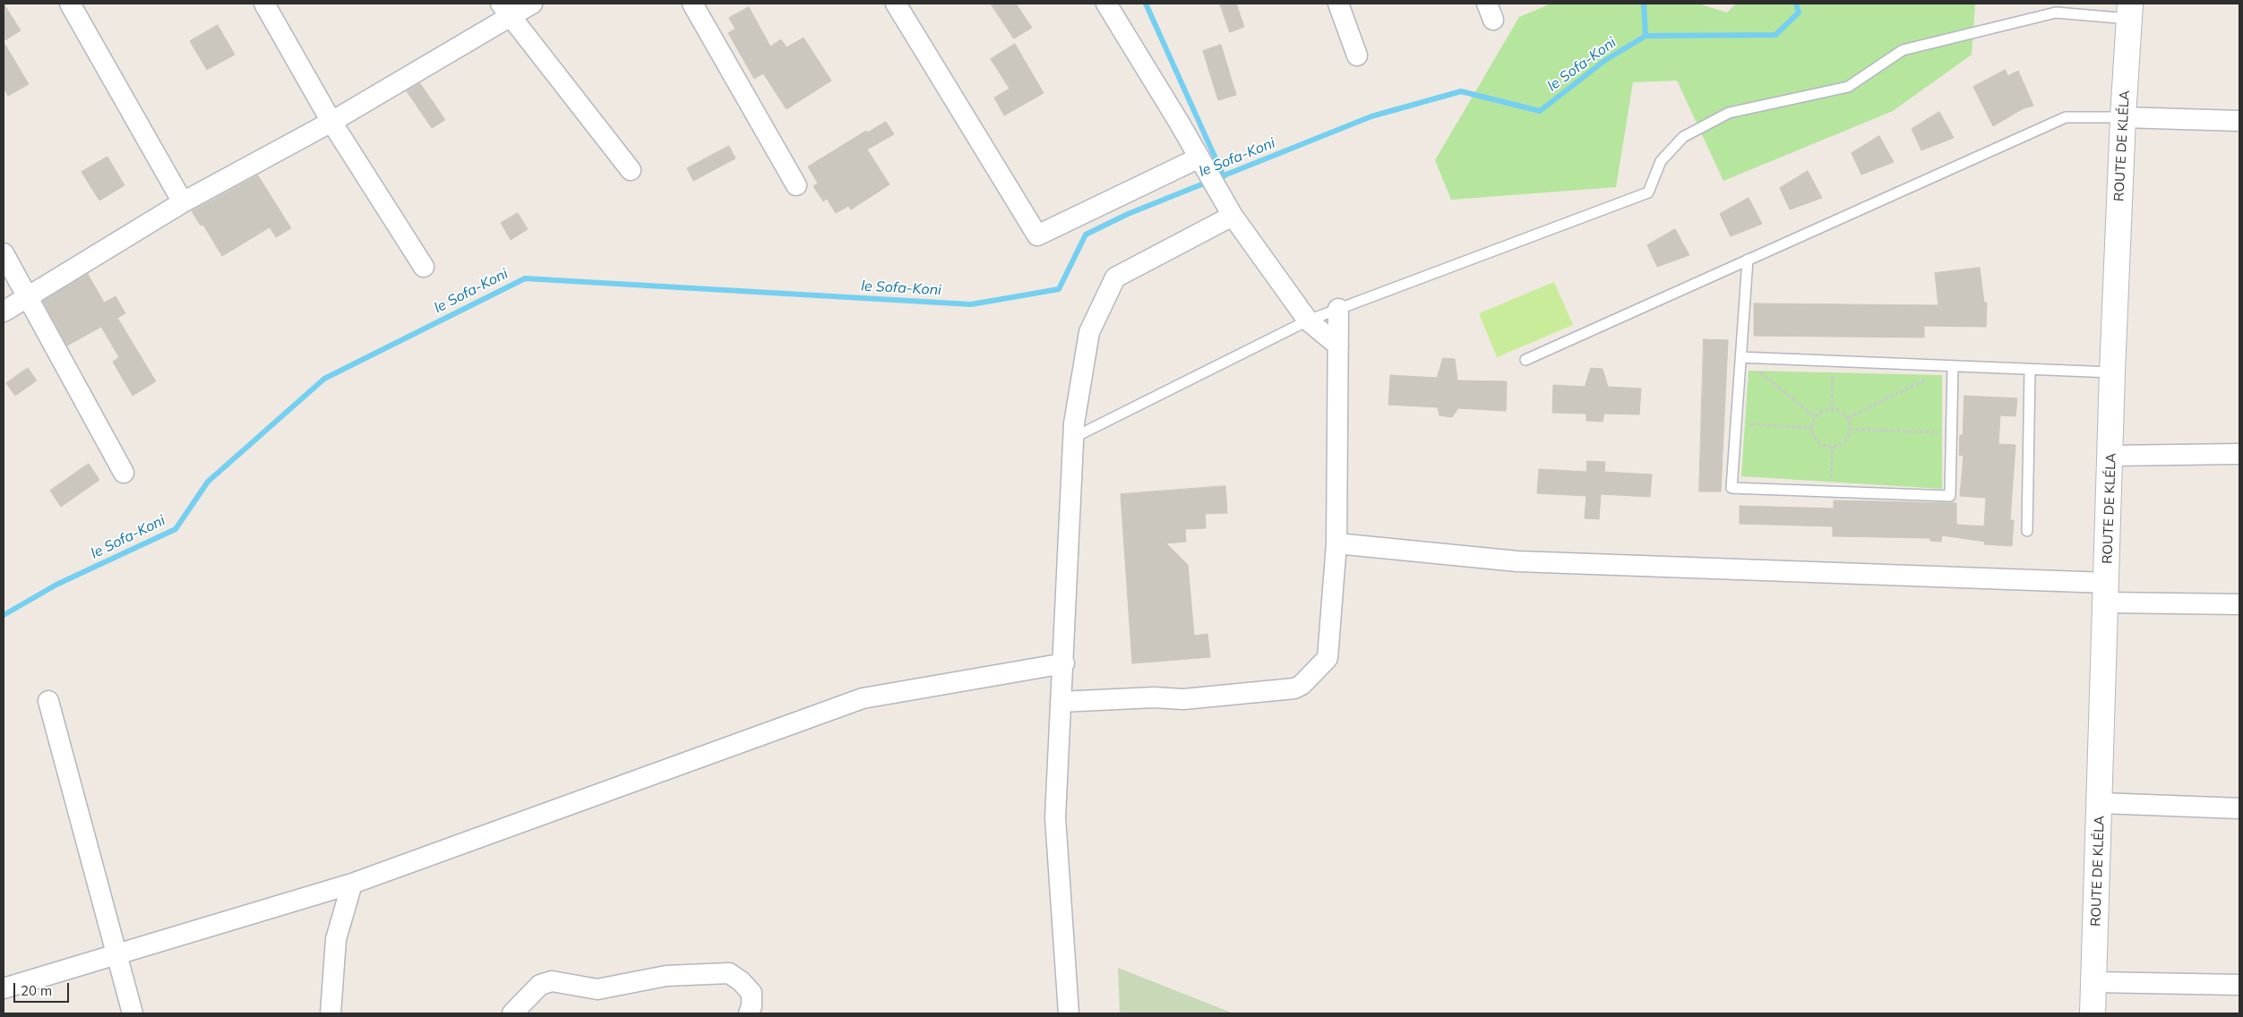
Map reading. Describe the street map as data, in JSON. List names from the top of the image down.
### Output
{
  "streets": {
    "main road": ["ROUTE DE KLÉLA"]
  },
  "water": ["le Sofa-Koni"],
  "scale_bar": "20 m"
}
